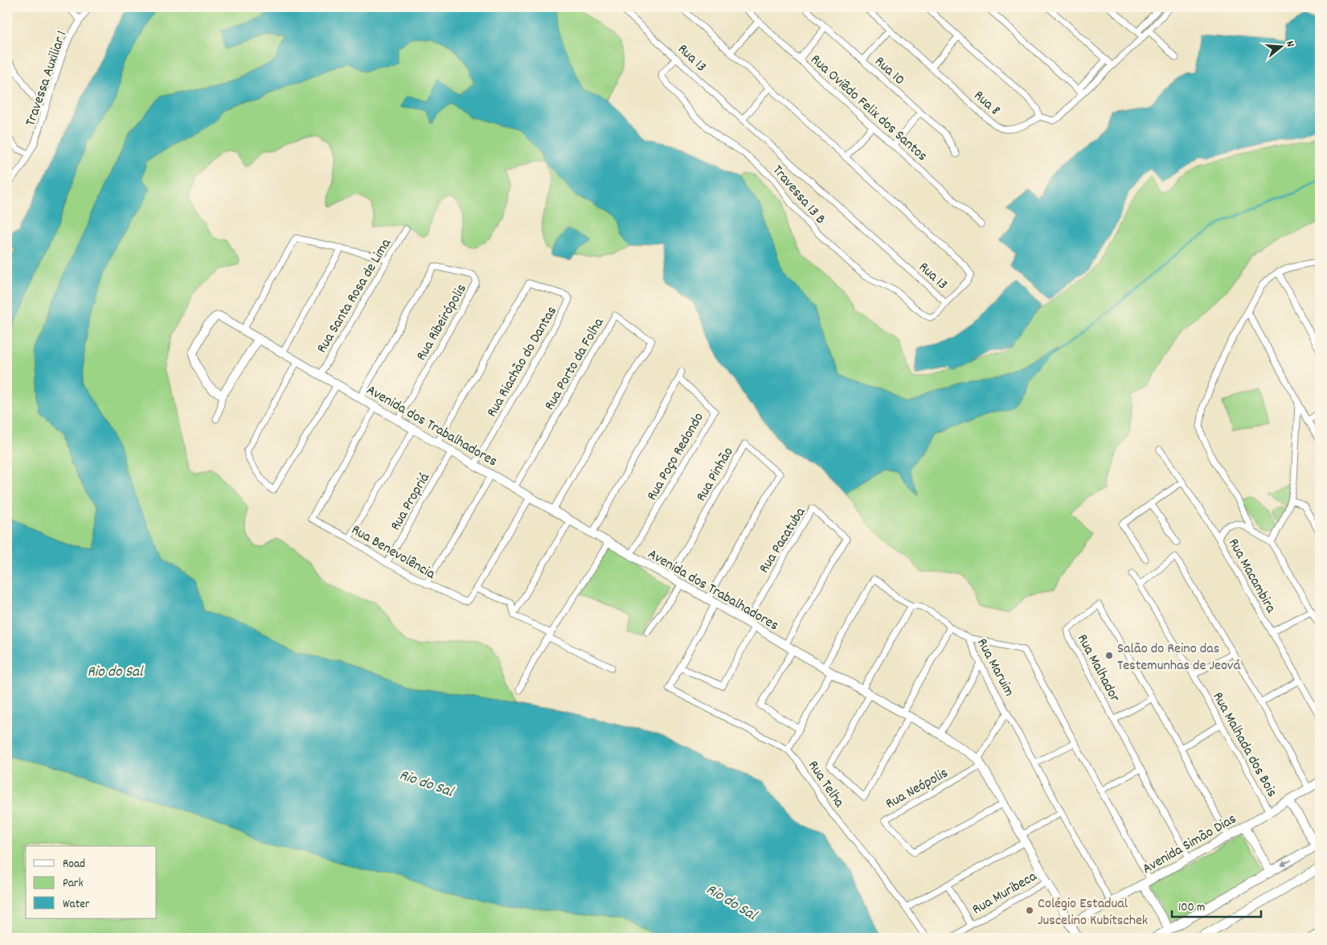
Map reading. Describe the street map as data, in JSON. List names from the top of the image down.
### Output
{
  "streets": {
    "street": [
      "Rua 13",
      "Rua 10",
      "Travessa Auxiliar 1",
      "Rua 8",
      "Rua Oviêdo Felix dos Santos",
      "Travessa 13 B",
      "Rua Santa Rosa de Lima",
      "Rua Ribeirópolis",
      "Rua Riachão do Dantas",
      "Rua Porto da Folha",
      "Avenida dos Trabalhadores",
      "Rua Poço Redondo",
      "Rua Pinhão",
      "Rua Propriá",
      "Rua Pacatuba",
      "Rua Benevolência",
      "Rua Macambira",
      "Rua Maruim",
      "Rua Malhador",
      "Rua Malhada dos Bois",
      "Rua Telha",
      "Rua Neópolis",
      "Avenida Simão Dias",
      "Rua Muribeca"
    ]
  },
  "crossings": [
    ["Rua 13", "Travessa 13 B"],
    ["Rua Santa Rosa de Lima", "Avenida dos Trabalhadores"],
    ["Rua Ribeirópolis", "Avenida dos Trabalhadores"],
    ["Rua Riachão do Dantas", "Avenida dos Trabalhadores"],
    ["Rua Porto da Folha", "Avenida dos Trabalhadores"],
    ["Avenida dos Trabalhadores", "Rua Poço Redondo"],
    ["Avenida dos Trabalhadores", "Rua Pinhão"],
    ["Avenida dos Trabalhadores", "Rua Propriá"],
    ["Avenida dos Trabalhadores", "Rua Pacatuba"],
    ["Avenida dos Trabalhadores", "Rua Benevolência"],
    ["Avenida dos Trabalhadores", "Rua Neópolis"],
    ["Avenida dos Trabalhadores", "Avenida Simão Dias"],
    ["Avenida dos Trabalhadores", "Rua Muribeca"],
    ["Rua Propriá", "Rua Benevolência"],
    ["Rua Maruim", "Avenida Simão Dias"],
    ["Rua Malhador", "Avenida Simão Dias"],
    ["Rua Malhada dos Bois", "Avenida Simão Dias"]
  ],
  "water": ["Rio do Sal"],
  "places": ["Salão do Reino das Testemunhas de Jeová", "Colégio Estadual Juscelino Kubitschek"],
  "legend": ["Road", "Park", "Water"],
  "scale_bar": "100 m",
  "north": "right"
}
